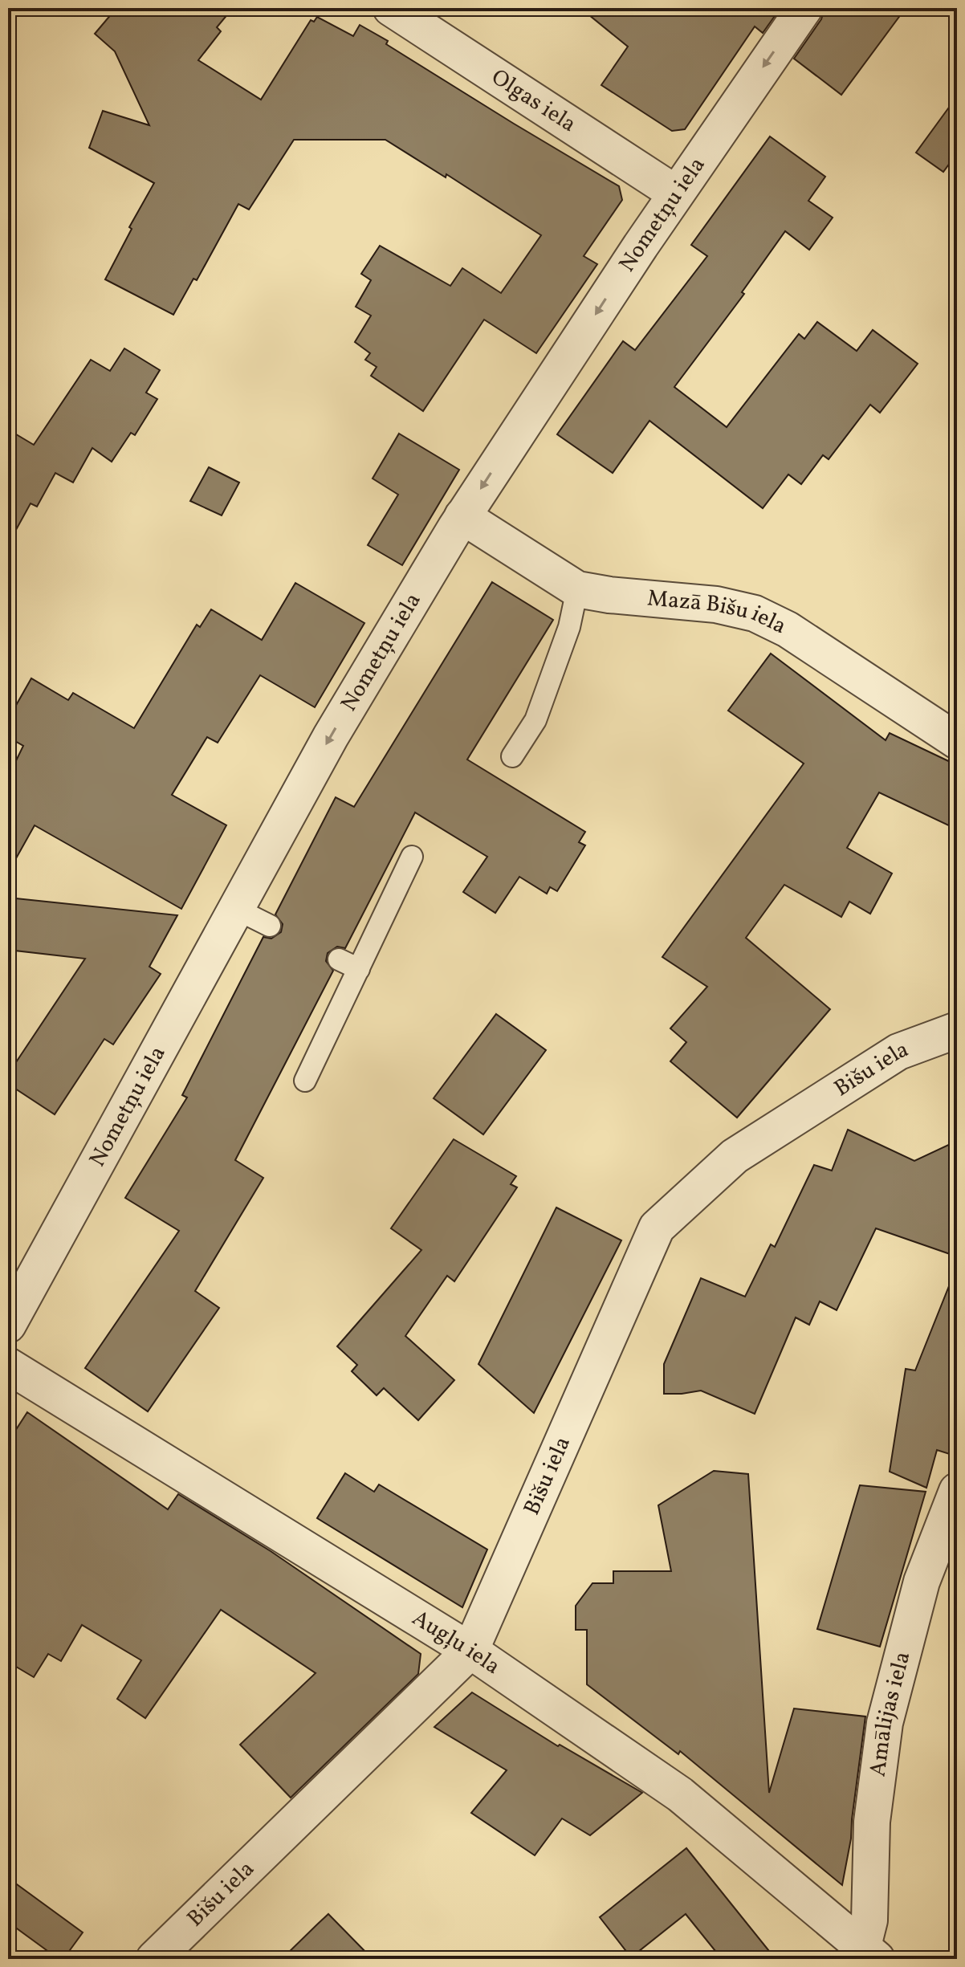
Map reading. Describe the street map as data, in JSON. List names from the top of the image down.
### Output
{
  "streets": {
    "street": [
      "Olgas iela",
      "Nometņu iela",
      "Mazā Bišu iela",
      "Bišu iela",
      "Augļu iela",
      "Amālijas iela"
    ]
  },
  "crossings": [
    ["Olgas iela", "Nometņu iela"],
    ["Nometņu iela", "Mazā Bišu iela"],
    ["Bišu iela", "Augļu iela"],
    ["Augļu iela", "Amālijas iela"]
  ],
  "one_way": ["Nometņu iela"]
}
